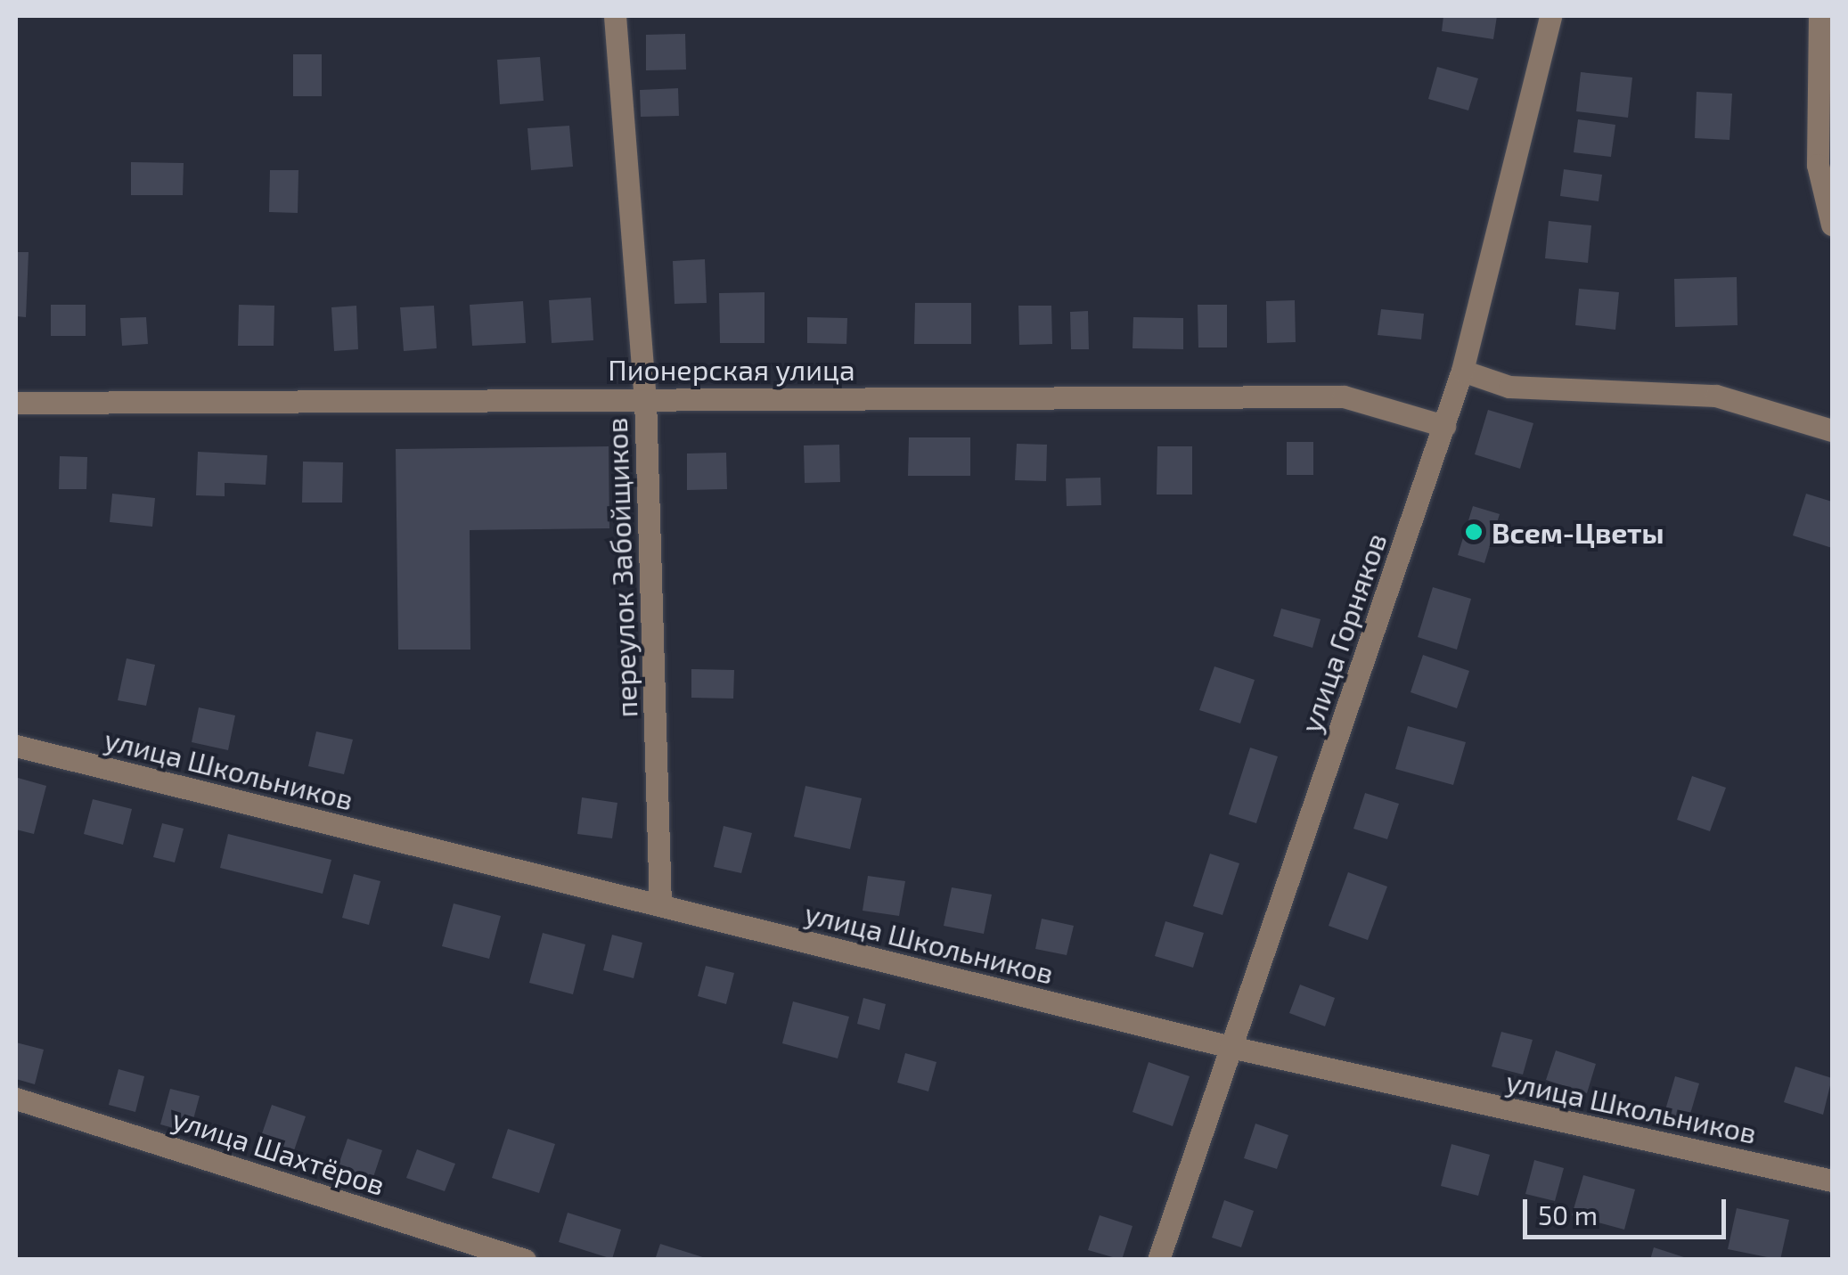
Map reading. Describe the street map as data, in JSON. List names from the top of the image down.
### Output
{
  "streets": {
    "street": [
      "Пионерская улица",
      "переулок Забойщиков",
      "улица Горняков",
      "улица Школьников",
      "улица Шахтёров"
    ]
  },
  "crossings": [
    ["Пионерская улица", "переулок Забойщиков"],
    ["Пионерская улица", "улица Горняков"],
    ["переулок Забойщиков", "улица Школьников"],
    ["улица Горняков", "улица Школьников"]
  ],
  "places": ["Всем-Цветы"],
  "scale_bar": "50 m"
}
